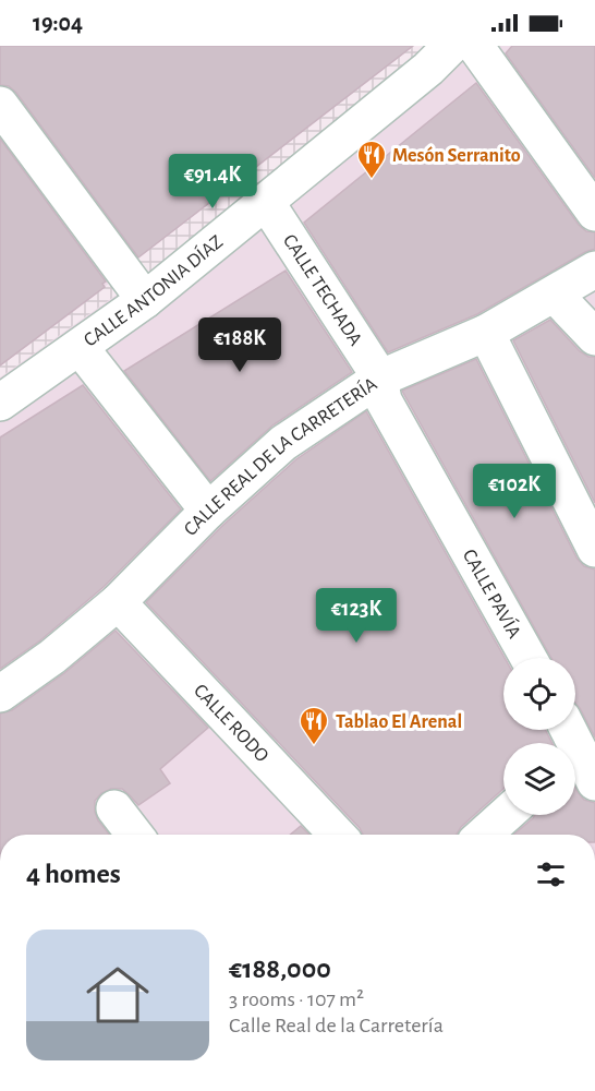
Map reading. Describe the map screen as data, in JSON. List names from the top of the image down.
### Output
{
  "streets": {
    "street": [
      "CALLE ANTONIA DÍAZ",
      "CALLE TECHADA",
      "CALLE REAL DE LA CARRETERÍA",
      "CALLE PAVÍA",
      "CALLE RODO"
    ]
  },
  "crossings": [
    ["CALLE ANTONIA DÍAZ", "CALLE TECHADA"],
    ["CALLE TECHADA", "CALLE REAL DE LA CARRETERÍA"],
    ["CALLE TECHADA", "CALLE PAVÍA"],
    ["CALLE REAL DE LA CARRETERÍA", "CALLE PAVÍA"],
    ["CALLE REAL DE LA CARRETERÍA", "CALLE RODO"]
  ],
  "places": {
    "restaurant": ["Mesón Serranito", "Tablao El Arenal"]
  },
  "page": {
    "status": "19:04",
    "price": [
      "€91.4K",
      "€188K",
      "€102K",
      "€123K"
    ],
    "heading": "4 homes",
    "list": [
      {
        "name": "€188,000",
        "note": "3 rooms · 107 m² · Calle Real de la Carretería"
      }
    ]
  }
}
